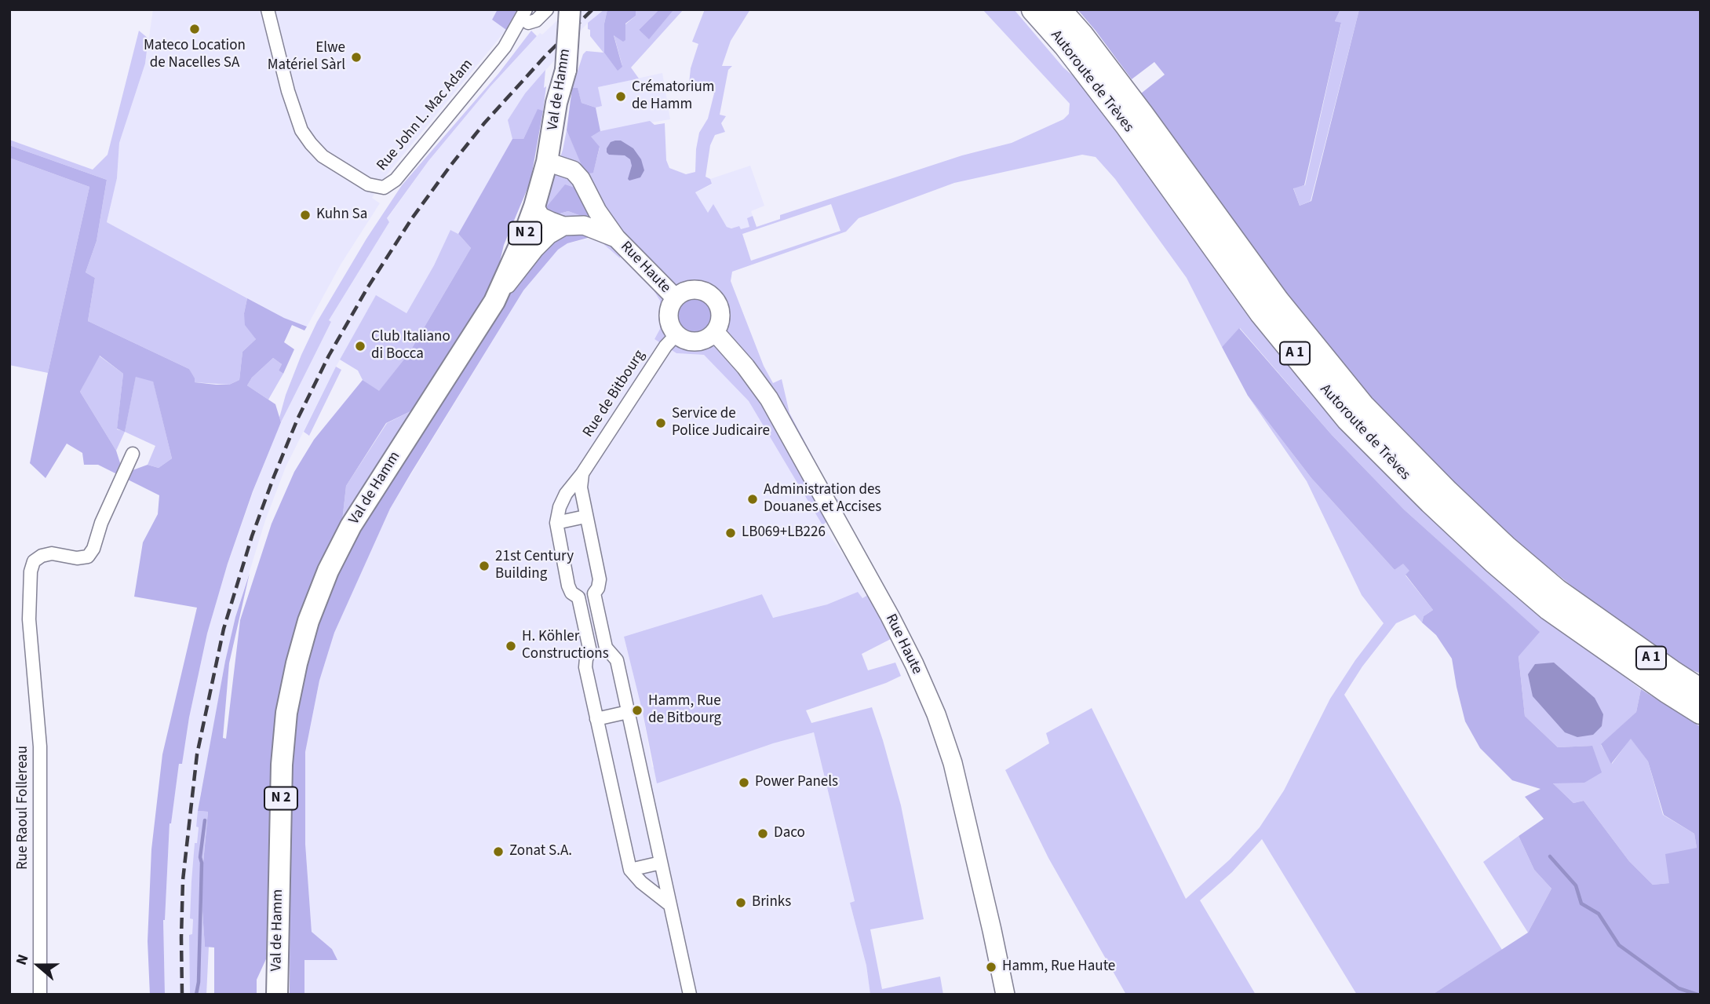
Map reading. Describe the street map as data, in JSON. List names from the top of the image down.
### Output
{
  "streets": {
    "highway": ["Autoroute de Trèves", "A 1"],
    "main road": ["Val de Hamm", "N 2", "Rue Haute"],
    "street": ["Rue John L. Mac Adam", "Rue de Bitbourg", "Rue Raoul Follereau"]
  },
  "crossings": [
    ["Val de Hamm", "Rue Haute"],
    ["Rue Haute", "Rue de Bitbourg"]
  ],
  "places": [
    "Mateco Location de Nacelles SA",
    "Elwe Matériel Sàrl",
    "Crématorium de Hamm",
    "Kuhn Sa",
    "Club Italiano di Bocca",
    "Service de Police Judicaire",
    "Administration des Douanes et Accises",
    "LB069+LB226",
    "21st Century Building",
    "H. Köhler Constructions",
    "Hamm, Rue de Bitbourg",
    "Power Panels",
    "Daco",
    "Zonat S.A.",
    "Brinks",
    "Hamm, Rue Haute"
  ],
  "north": "left"
}
